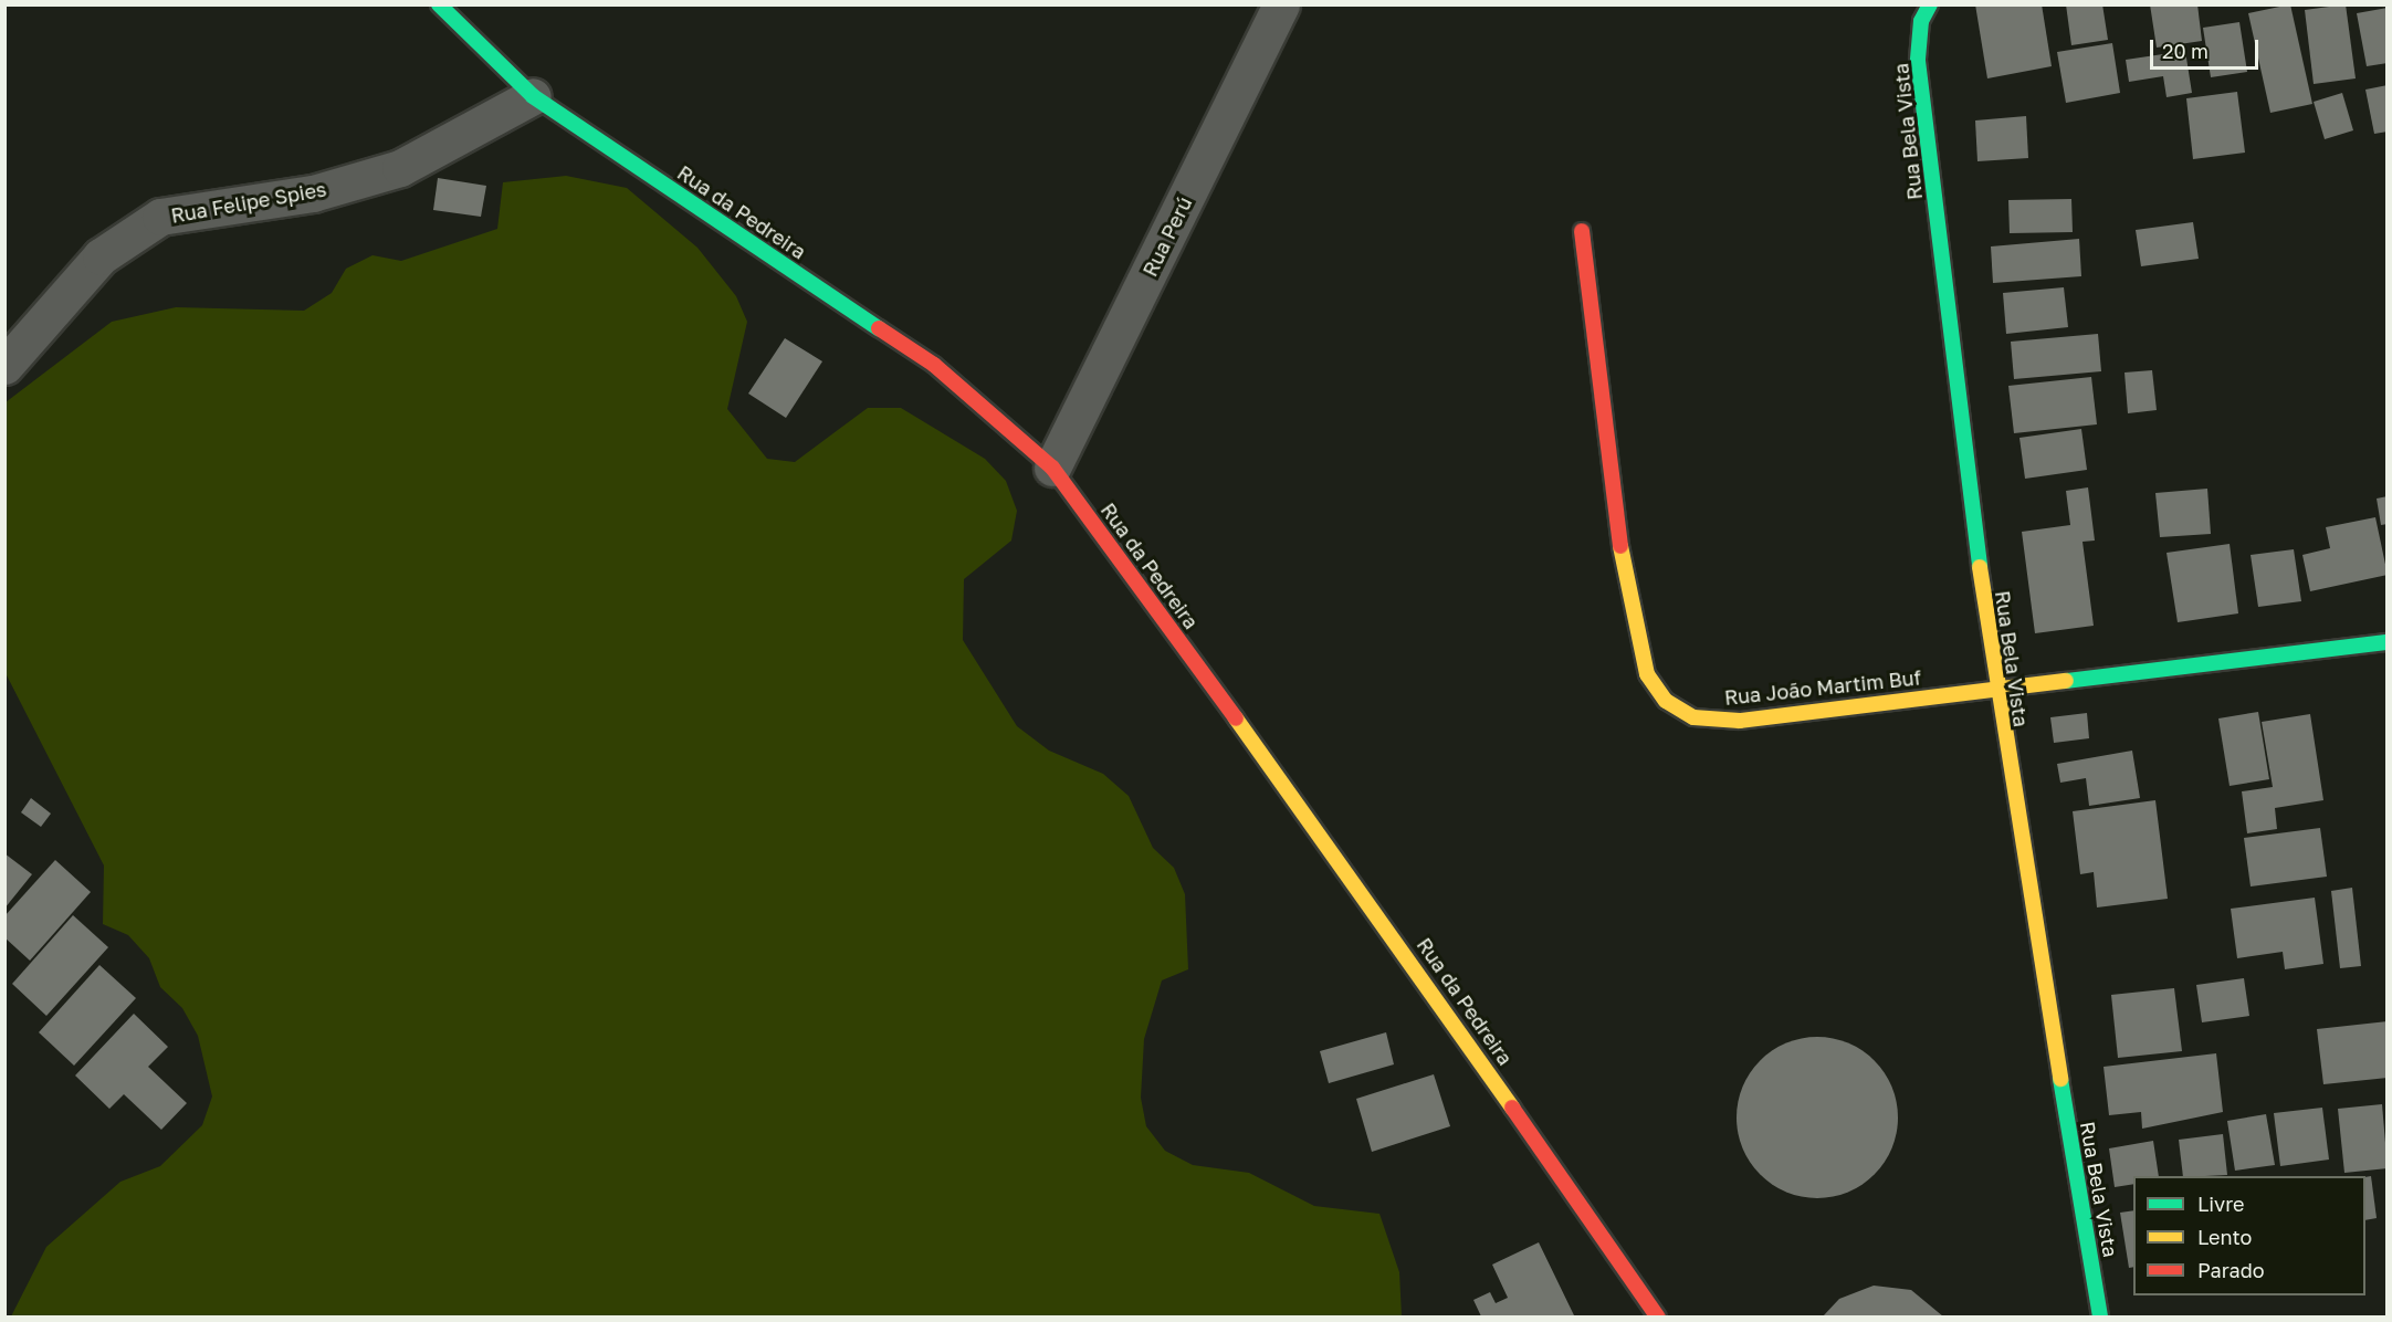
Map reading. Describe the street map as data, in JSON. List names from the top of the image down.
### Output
{
  "streets": {
    "street": [
      "Rua Bela Vista",
      "Rua Felipe Spies",
      "Rua da Pedreira",
      "Rua Perú",
      "Rua João Martim Buf"
    ]
  },
  "crossings": [
    ["Rua Bela Vista", "Rua João Martim Buf"],
    ["Rua Felipe Spies", "Rua da Pedreira"],
    ["Rua da Pedreira", "Rua Perú"]
  ],
  "legend": ["Livre", "Lento", "Parado"],
  "scale_bar": "20 m"
}
